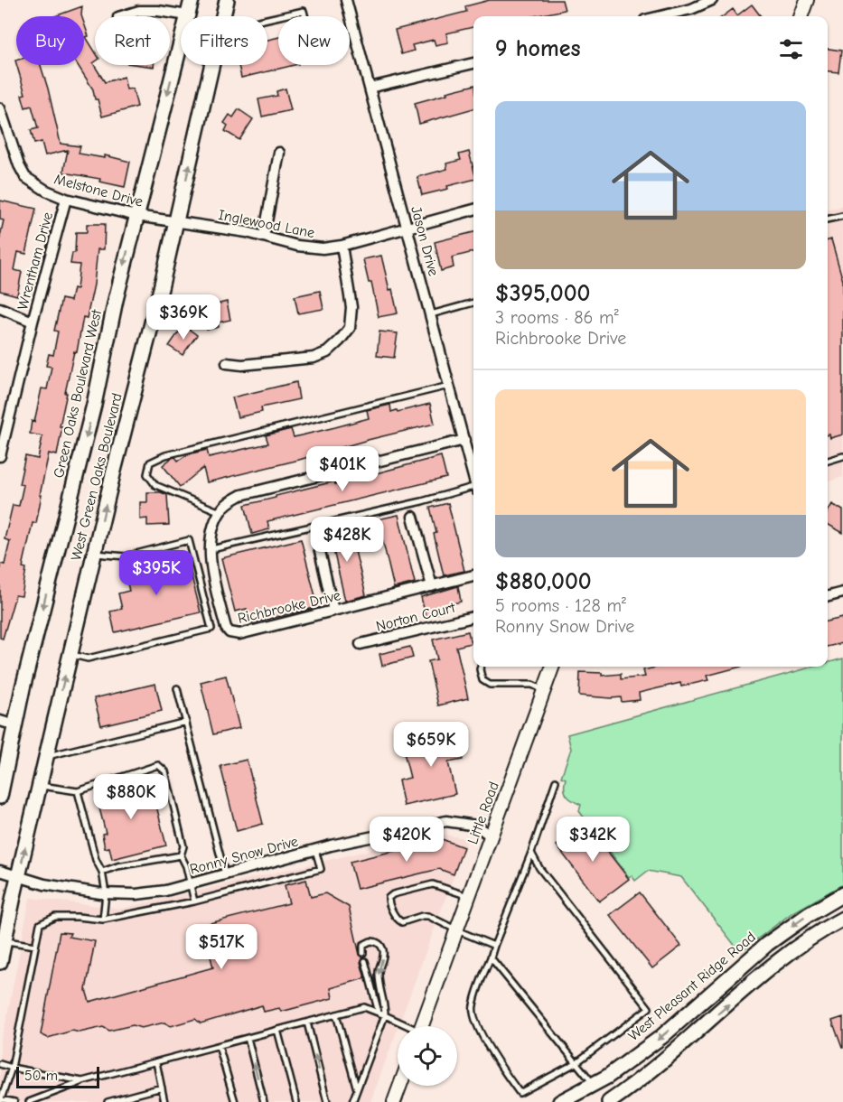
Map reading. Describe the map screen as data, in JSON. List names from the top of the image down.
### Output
{
  "streets": {
    "main road": ["Green Oaks Boulevard West", "West Green Oaks Boulevard", "West Pleasant Ridge Road"],
    "street": [
      "Melstone Drive",
      "Inglewood Lane",
      "Jason Drive",
      "Wrentham Drive",
      "Richbrooke Drive",
      "Norton Court",
      "Little Road",
      "Ronny Snow Drive"
    ]
  },
  "crossings": [
    ["Melstone Drive", "Inglewood Lane"],
    ["Melstone Drive", "Wrentham Drive"],
    ["Melstone Drive", "Green Oaks Boulevard West"],
    ["Melstone Drive", "West Green Oaks Boulevard"],
    ["Inglewood Lane", "Jason Drive"],
    ["Inglewood Lane", "West Green Oaks Boulevard"],
    ["West Green Oaks Boulevard", "Ronny Snow Drive"],
    ["Little Road", "Ronny Snow Drive"]
  ],
  "one_way": ["Green Oaks Boulevard West", "West Green Oaks Boulevard"],
  "scale_bar": "50 m",
  "page": {
    "chip": [
      "Buy",
      "Rent",
      "Filters",
      "New"
    ],
    "heading": "9 homes",
    "list": [
      {
        "name": "$395,000",
        "note": "3 rooms · 86 m² · Richbrooke Drive"
      },
      {
        "name": "$880,000",
        "note": "5 rooms · 128 m² · Ronny Snow Drive"
      }
    ],
    "price": [
      "$369K",
      "$401K",
      "$428K",
      "$395K",
      "$659K",
      "$880K",
      "$420K",
      "$342K",
      "$517K"
    ],
    "scale": "50 m"
  }
}
